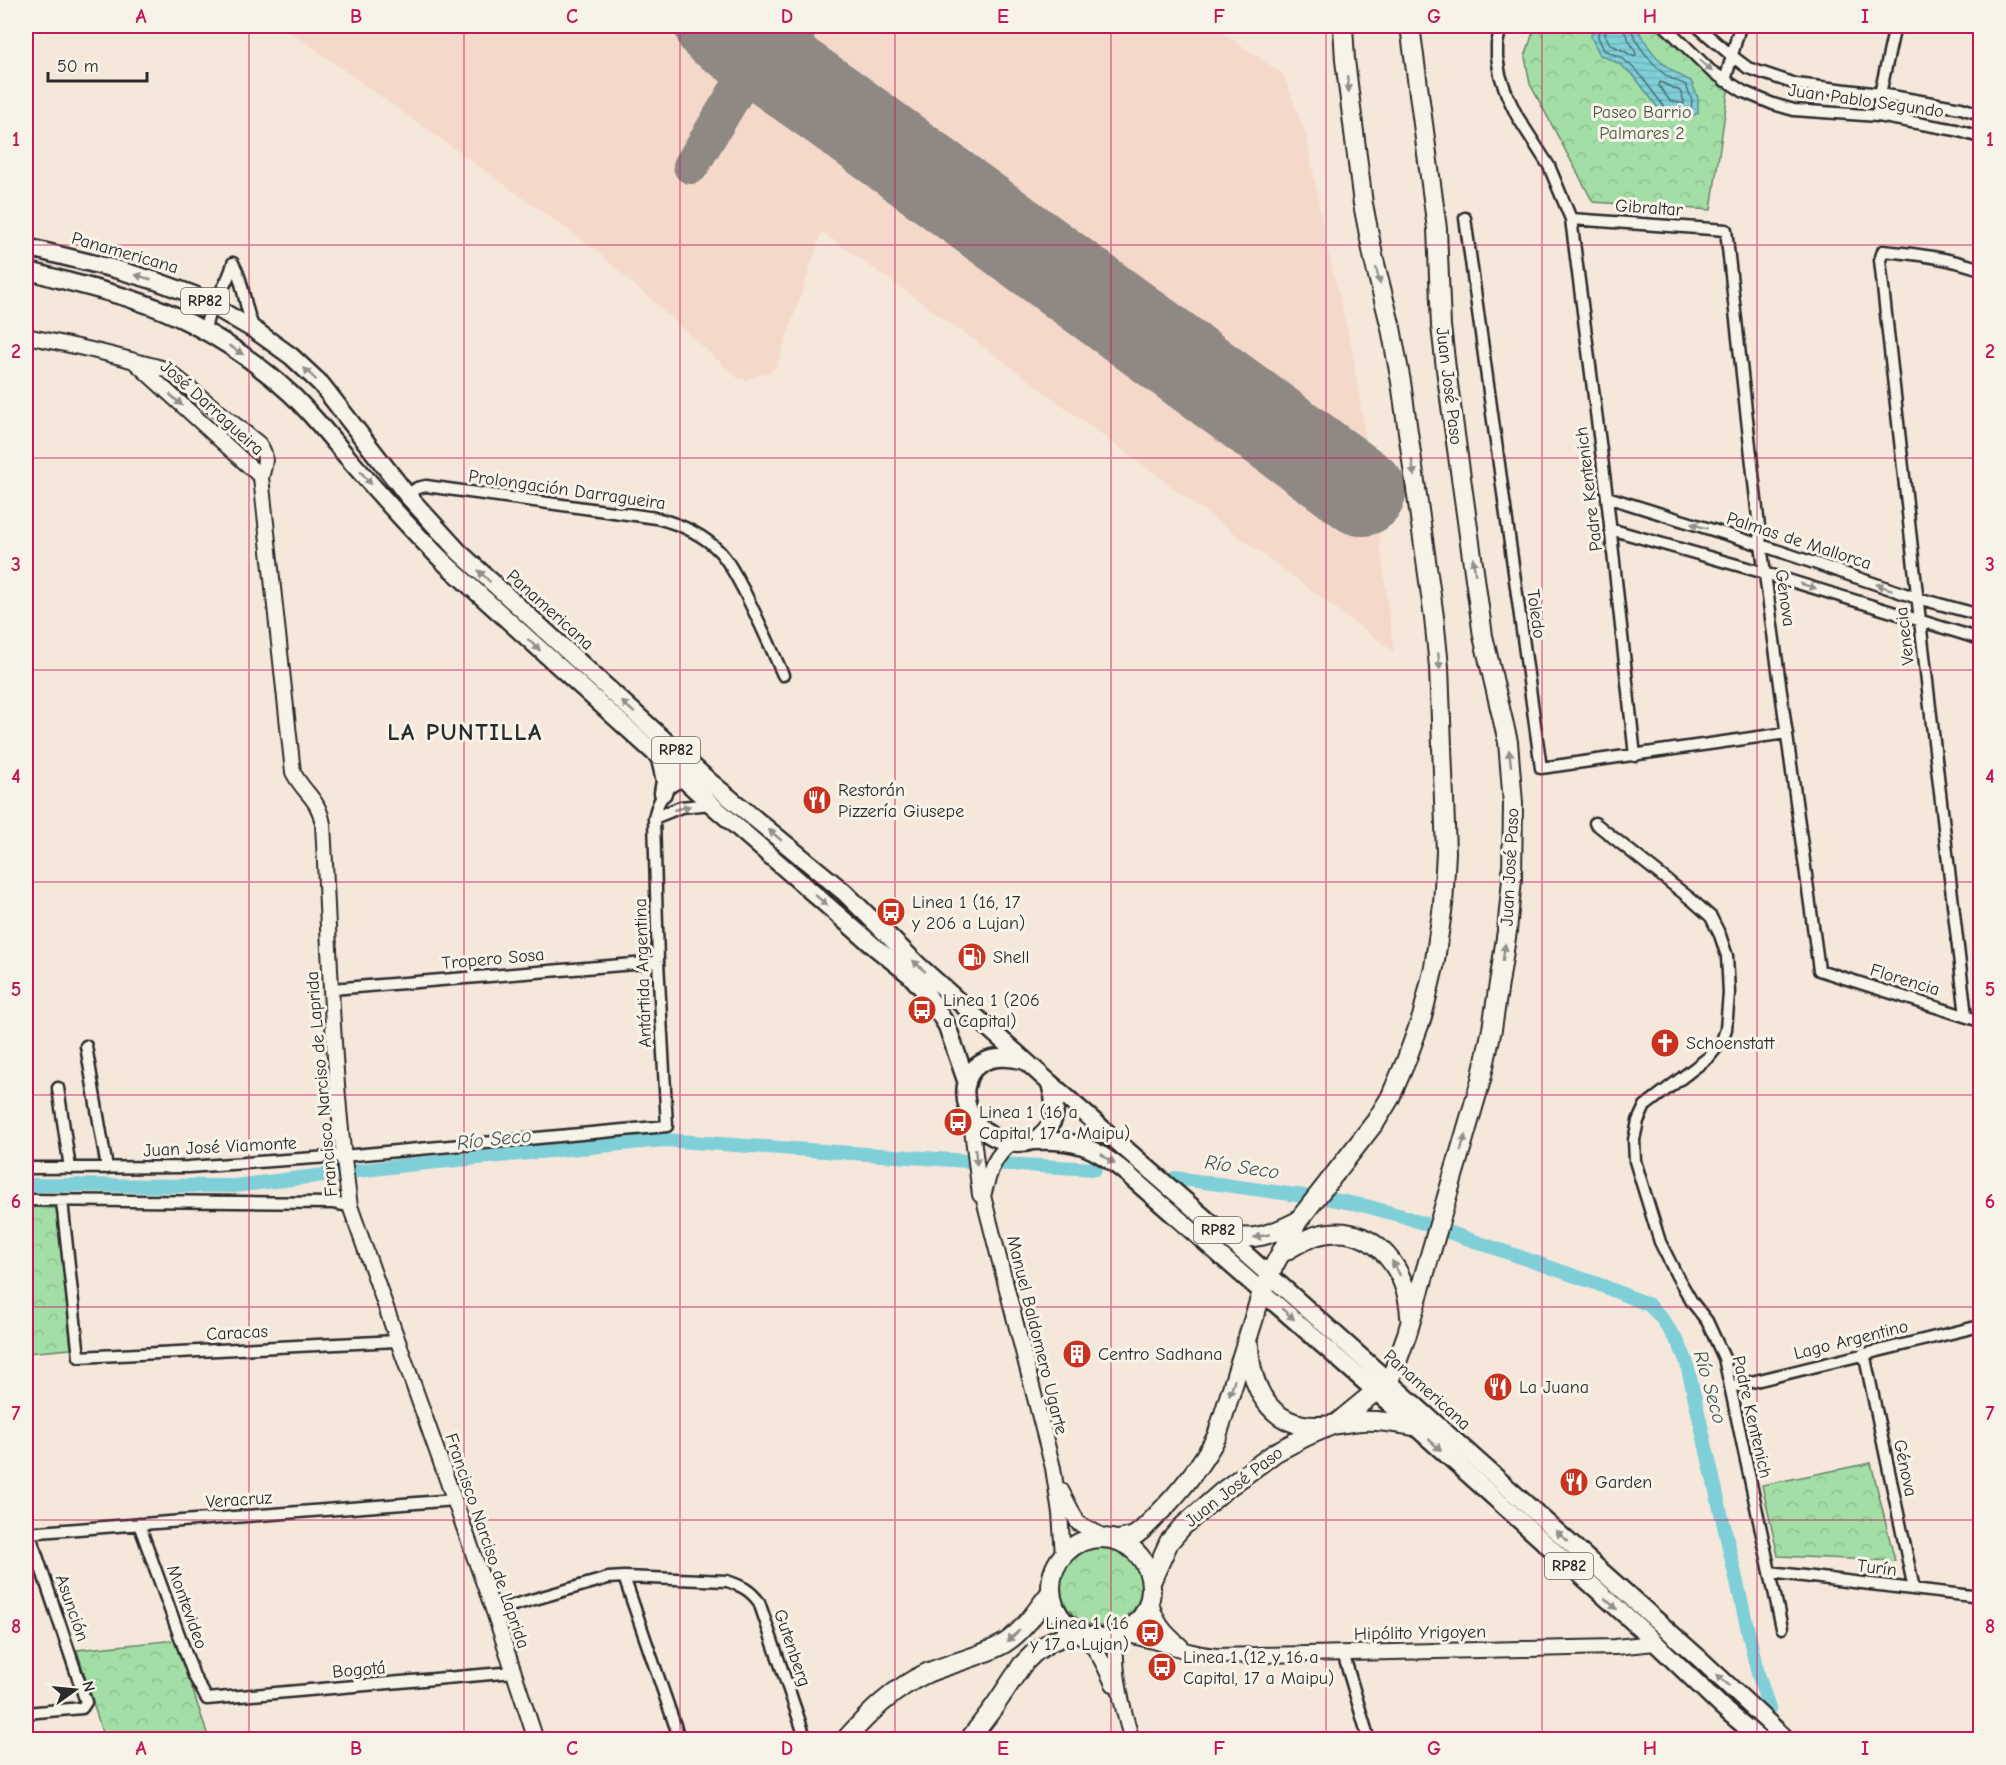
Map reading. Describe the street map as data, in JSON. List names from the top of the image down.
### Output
{
  "streets": {
    "highway": ["Juan José Paso"],
    "main road": ["Panamericana", "RP82"],
    "street": [
      "Juan Pablo Segundo",
      "Gibraltar",
      "José Darragueira",
      "Padre Kentenich",
      "Prolongación Darragueira",
      "Palmas de Mallorca",
      "Génova",
      "Toledo",
      "Venecia",
      "Tropero Sosa",
      "Antártida Argentina",
      "Florencia",
      "Francisco Narciso de Laprida",
      "Juan José Viamonte",
      "Caracas",
      "Manuel Baldomero Ugarte",
      "Lago Argentino",
      "Veracruz",
      "Turín",
      "Montevideo",
      "Asunción",
      "Hipólito Yrigoyen",
      "Gutenberg",
      "Bogotá"
    ]
  },
  "crossings": [
    ["Gibraltar", "Padre Kentenich"],
    ["Gibraltar", "Génova"],
    ["Panamericana", "Juan José Paso"],
    ["Panamericana", "Prolongación Darragueira"],
    ["Panamericana", "Manuel Baldomero Ugarte"],
    ["Panamericana", "Hipólito Yrigoyen"],
    ["Juan José Paso", "Manuel Baldomero Ugarte"],
    ["Juan José Paso", "Hipólito Yrigoyen"],
    ["José Darragueira", "Francisco Narciso de Laprida"],
    ["Padre Kentenich", "Palmas de Mallorca"],
    ["Padre Kentenich", "Toledo"],
    ["Padre Kentenich", "Lago Argentino"],
    ["Padre Kentenich", "Turín"],
    ["Palmas de Mallorca", "Génova"],
    ["Palmas de Mallorca", "Venecia"],
    ["Génova", "Toledo"],
    ["Génova", "Florencia"],
    ["Génova", "Lago Argentino"],
    ["Génova", "Turín"],
    ["Venecia", "Florencia"],
    ["Tropero Sosa", "Antártida Argentina"],
    ["Tropero Sosa", "Francisco Narciso de Laprida"],
    ["Antártida Argentina", "Juan José Viamonte"],
    ["Francisco Narciso de Laprida", "Juan José Viamonte"],
    ["Francisco Narciso de Laprida", "Caracas"],
    ["Francisco Narciso de Laprida", "Veracruz"],
    ["Francisco Narciso de Laprida", "Gutenberg"],
    ["Francisco Narciso de Laprida", "Bogotá"],
    ["Manuel Baldomero Ugarte", "Hipólito Yrigoyen"],
    ["Veracruz", "Montevideo"],
    ["Veracruz", "Asunción"],
    ["Montevideo", "Bogotá"]
  ],
  "districts": ["LA PUNTILLA"],
  "water": ["Río Seco"],
  "parks": ["Paseo Barrio Palmares 2"],
  "places": {
    "restaurant": ["Restorán Pizzería Giusepe", "La Juana", "Garden"],
    "bus stop": [
      "Linea 1 (16, 17 y 206 a Lujan)",
      "Linea 1 (206 a Capital)",
      "Linea 1 (16 a Capital, 17 a Maipu)",
      "Linea 1 (16 y 17 a Lujan)",
      "Linea 1 (12 y 16 a Capital, 17 a Maipu)"
    ],
    "fuel station": ["Shell"],
    "church": ["Schoenstatt"],
    "building": ["Centro Sadhana"]
  },
  "scale_bar": "50 m",
  "north": "right",
  "grid": {
    "columns": [
      "A",
      "B",
      "C",
      "D",
      "E",
      "F",
      "G",
      "H",
      "I"
    ],
    "rows": [
      "1",
      "2",
      "3",
      "4",
      "5",
      "6",
      "7",
      "8"
    ]
  }
}
